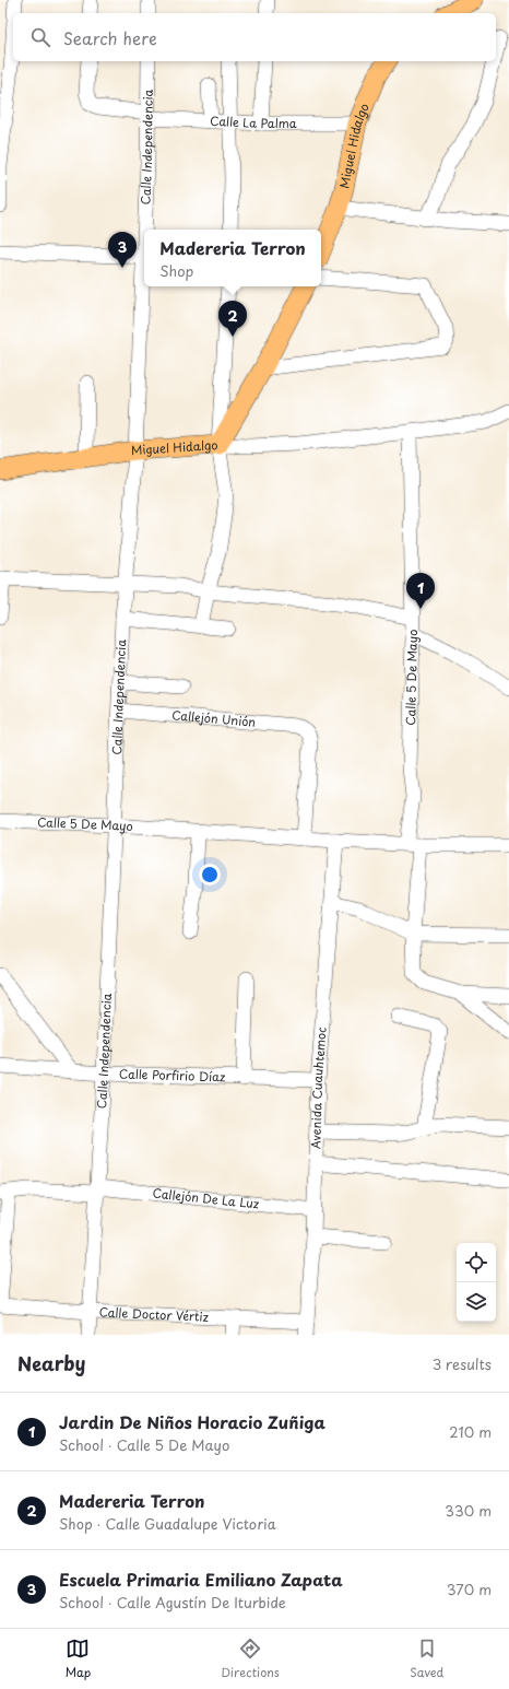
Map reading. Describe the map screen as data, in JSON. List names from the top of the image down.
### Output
{
  "streets": {
    "main road": ["Miguel Hidalgo"],
    "street": [
      "Calle La Palma",
      "Calle Independencia",
      "Calle 5 De Mayo",
      "Callejón Unión",
      "Calle Porfirio Díaz",
      "Avenida Cuauhtemoc",
      "Callejón De La Luz",
      "Calle Doctor Vértiz"
    ]
  },
  "crossings": [
    ["Calle La Palma", "Calle Independencia"],
    ["Calle La Palma", "Miguel Hidalgo"],
    ["Calle Independencia", "Miguel Hidalgo"],
    ["Calle Independencia", "Calle 5 De Mayo"],
    ["Calle Independencia", "Callejón Unión"],
    ["Calle Independencia", "Calle Porfirio Díaz"],
    ["Calle Independencia", "Callejón De La Luz"],
    ["Calle Independencia", "Calle Doctor Vértiz"],
    ["Calle 5 De Mayo", "Callejón Unión"],
    ["Calle 5 De Mayo", "Avenida Cuauhtemoc"],
    ["Calle Porfirio Díaz", "Avenida Cuauhtemoc"],
    ["Avenida Cuauhtemoc", "Callejón De La Luz"],
    ["Avenida Cuauhtemoc", "Calle Doctor Vértiz"]
  ],
  "page": {
    "search": "Search here",
    "popup": ["Madereria Terron", "Shop"],
    "pins": ["3", "2", "1"],
    "heading": ["Nearby", "3 results"],
    "list": [
      {
        "mark": "1",
        "name": "Jardin De Niños Horacio Zuñiga",
        "note": "School · Calle 5 De Mayo",
        "value": "210 m"
      },
      {
        "mark": "2",
        "name": "Madereria Terron",
        "note": "Shop · Calle Guadalupe Victoria",
        "value": "330 m"
      },
      {
        "mark": "3",
        "name": "Escuela Primaria Emiliano Zapata",
        "note": "School · Calle Agustín De Iturbide",
        "value": "370 m"
      }
    ],
    "nav": ["Map", "Directions", "Saved"]
  }
}
